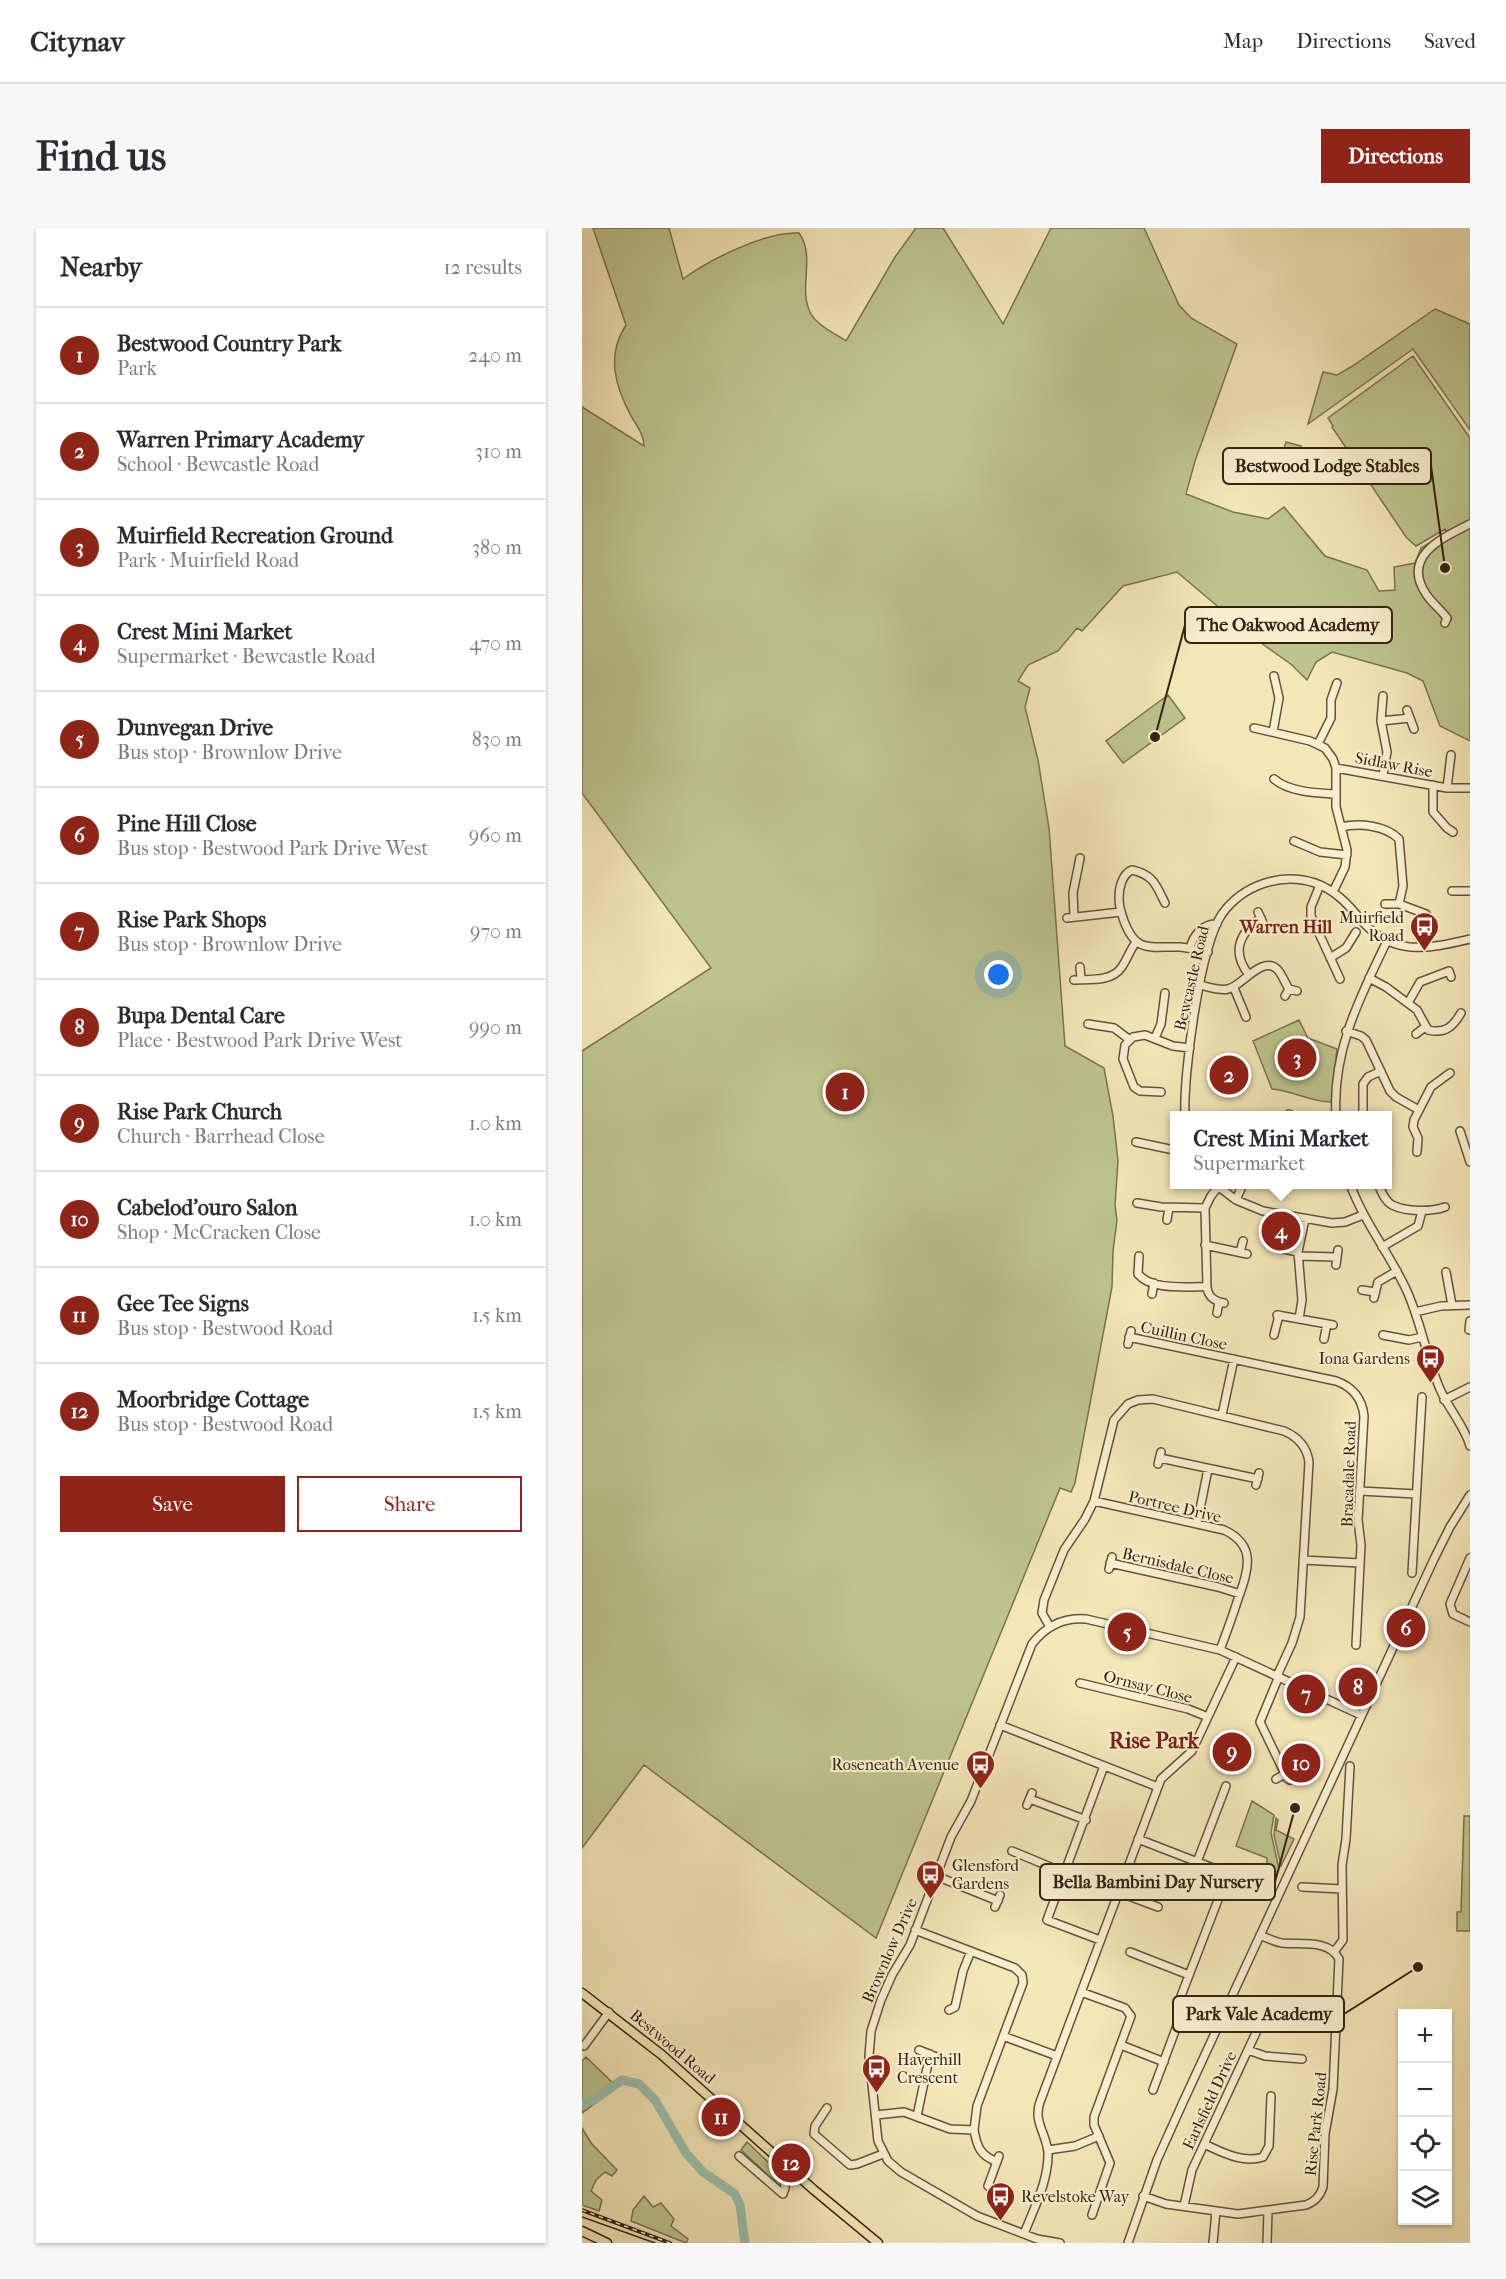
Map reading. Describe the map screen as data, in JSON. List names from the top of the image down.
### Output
{
  "streets": {
    "main road": ["Bestwood Road"],
    "street": [
      "Sidlaw Rise",
      "Bewcastle Road",
      "Cuillin Close",
      "Bracadale Road",
      "Portree Drive",
      "Bernisdale Close",
      "Ornsay Close",
      "Brownlow Drive",
      "Earlsfield Drive",
      "Rise Park Road"
    ]
  },
  "crossings": [
    ["Cuillin Close", "Bracadale Road"],
    ["Portree Drive", "Bernisdale Close"],
    ["Earlsfield Drive", "Rise Park Road"]
  ],
  "districts": ["Warren Hill", "Rise Park"],
  "places": {
    "other": [
      "Bestwood Lodge Stables",
      "The Oakwood Academy",
      "Bella Bambini Day Nursery",
      "Park Vale Academy"
    ],
    "bus stop": [
      "Muirfield Road",
      "Iona Gardens",
      "Roseneath Avenue",
      "Glensford Gardens",
      "Haverhill Crescent",
      "Revelstoke Way"
    ]
  },
  "page": {
    "header": "Citynav",
    "nav": ["Map", "Directions", "Saved"],
    "buttons": [
      "Directions",
      ["Save", "Share"]
    ],
    "title": "Find us",
    "heading": ["Nearby", "12 results"],
    "list": [
      {
        "mark": "1",
        "name": "Bestwood Country Park",
        "note": "Park",
        "value": "240 m"
      },
      {
        "mark": "2",
        "name": "Warren Primary Academy",
        "note": "School · Bewcastle Road",
        "value": "310 m"
      },
      {
        "mark": "3",
        "name": "Muirfield Recreation Ground",
        "note": "Park · Muirfield Road",
        "value": "380 m"
      },
      {
        "mark": "4",
        "name": "Crest Mini Market",
        "note": "Supermarket · Bewcastle Road",
        "value": "470 m"
      },
      {
        "mark": "5",
        "name": "Dunvegan Drive",
        "note": "Bus stop · Brownlow Drive",
        "value": "830 m"
      },
      {
        "mark": "6",
        "name": "Pine Hill Close",
        "note": "Bus stop · Bestwood Park Drive West",
        "value": "960 m"
      },
      {
        "mark": "7",
        "name": "Rise Park Shops",
        "note": "Bus stop · Brownlow Drive",
        "value": "970 m"
      },
      {
        "mark": "8",
        "name": "Bupa Dental Care",
        "note": "Place · Bestwood Park Drive West",
        "value": "990 m"
      },
      {
        "mark": "9",
        "name": "Rise Park Church",
        "note": "Church · Barrhead Close",
        "value": "1.0 km"
      },
      {
        "mark": "10",
        "name": "Cabelod'ouro Salon",
        "note": "Shop · McCracken Close",
        "value": "1.0 km"
      },
      {
        "mark": "11",
        "name": "Gee Tee Signs",
        "note": "Bus stop · Bestwood Road",
        "value": "1.5 km"
      },
      {
        "mark": "12",
        "name": "Moorbridge Cottage",
        "note": "Bus stop · Bestwood Road",
        "value": "1.5 km"
      }
    ],
    "pins": [
      "3",
      "2",
      "1",
      "4",
      "6",
      "5",
      "8",
      "7",
      "9",
      "10",
      "11",
      "12"
    ],
    "popup": ["Crest Mini Market", "Supermarket"],
    "map_buttons": ["+", "−"]
  }
}
